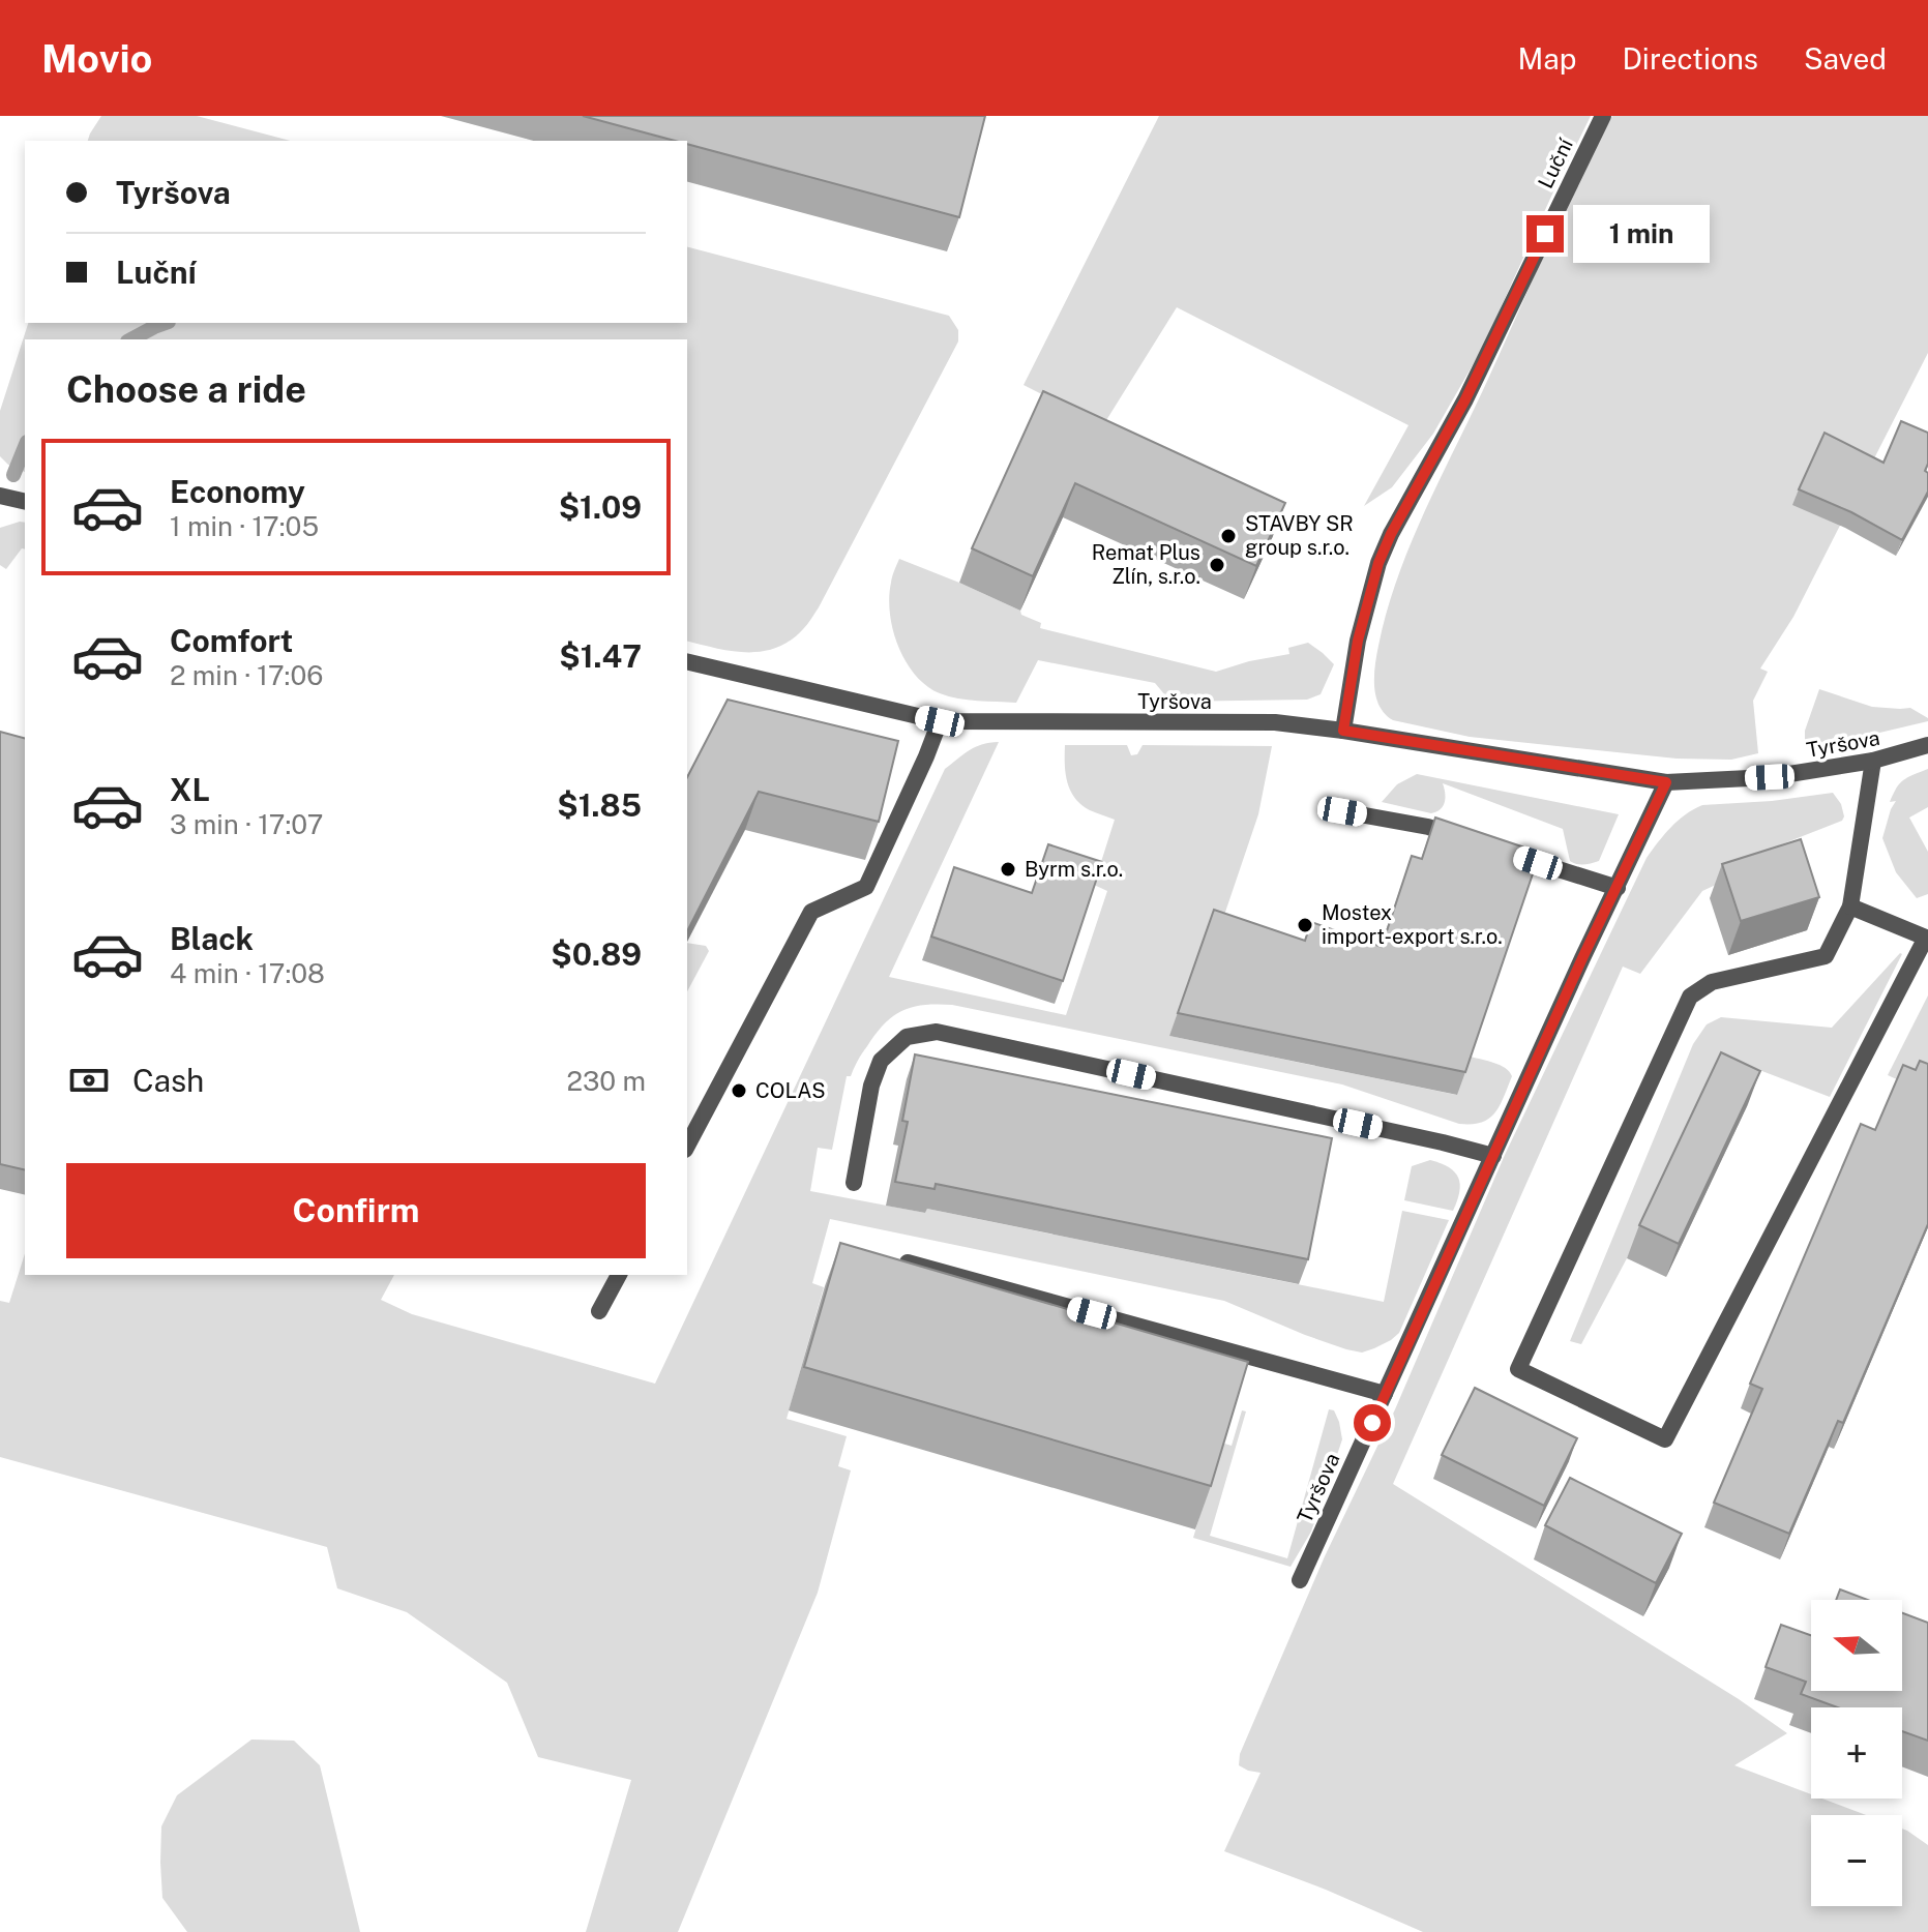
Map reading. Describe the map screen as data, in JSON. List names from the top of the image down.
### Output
{
  "streets": {
    "street": ["Luční", "Tyršova"]
  },
  "crossings": [
    ["Luční", "Tyršova"]
  ],
  "places": [
    "STAVBY SR group s.r.o.",
    "Remat Plus Zlín, s.r.o.",
    "Byrm s.r.o.",
    "Mostex import-export s.r.o.",
    "COLAS"
  ],
  "north": "left",
  "page": {
    "header": "Movio",
    "nav": ["Map", "Directions", "Saved"],
    "banner": ["Tyršova", "Luční"],
    "bubble": "1 min",
    "heading": "Choose a ride",
    "list": [
      {
        "name": "Economy",
        "note": "1 min · 17:05",
        "value": "$1.09"
      },
      {
        "name": "Comfort",
        "note": "2 min · 17:06",
        "value": "$1.47"
      },
      {
        "name": "XL",
        "note": "3 min · 17:07",
        "value": "$1.85"
      },
      {
        "name": "Black",
        "note": "4 min · 17:08",
        "value": "$0.89"
      }
    ],
    "pay": ["Cash", "230 m"],
    "buttons": "Confirm",
    "map_buttons": ["+", "−"]
  }
}
